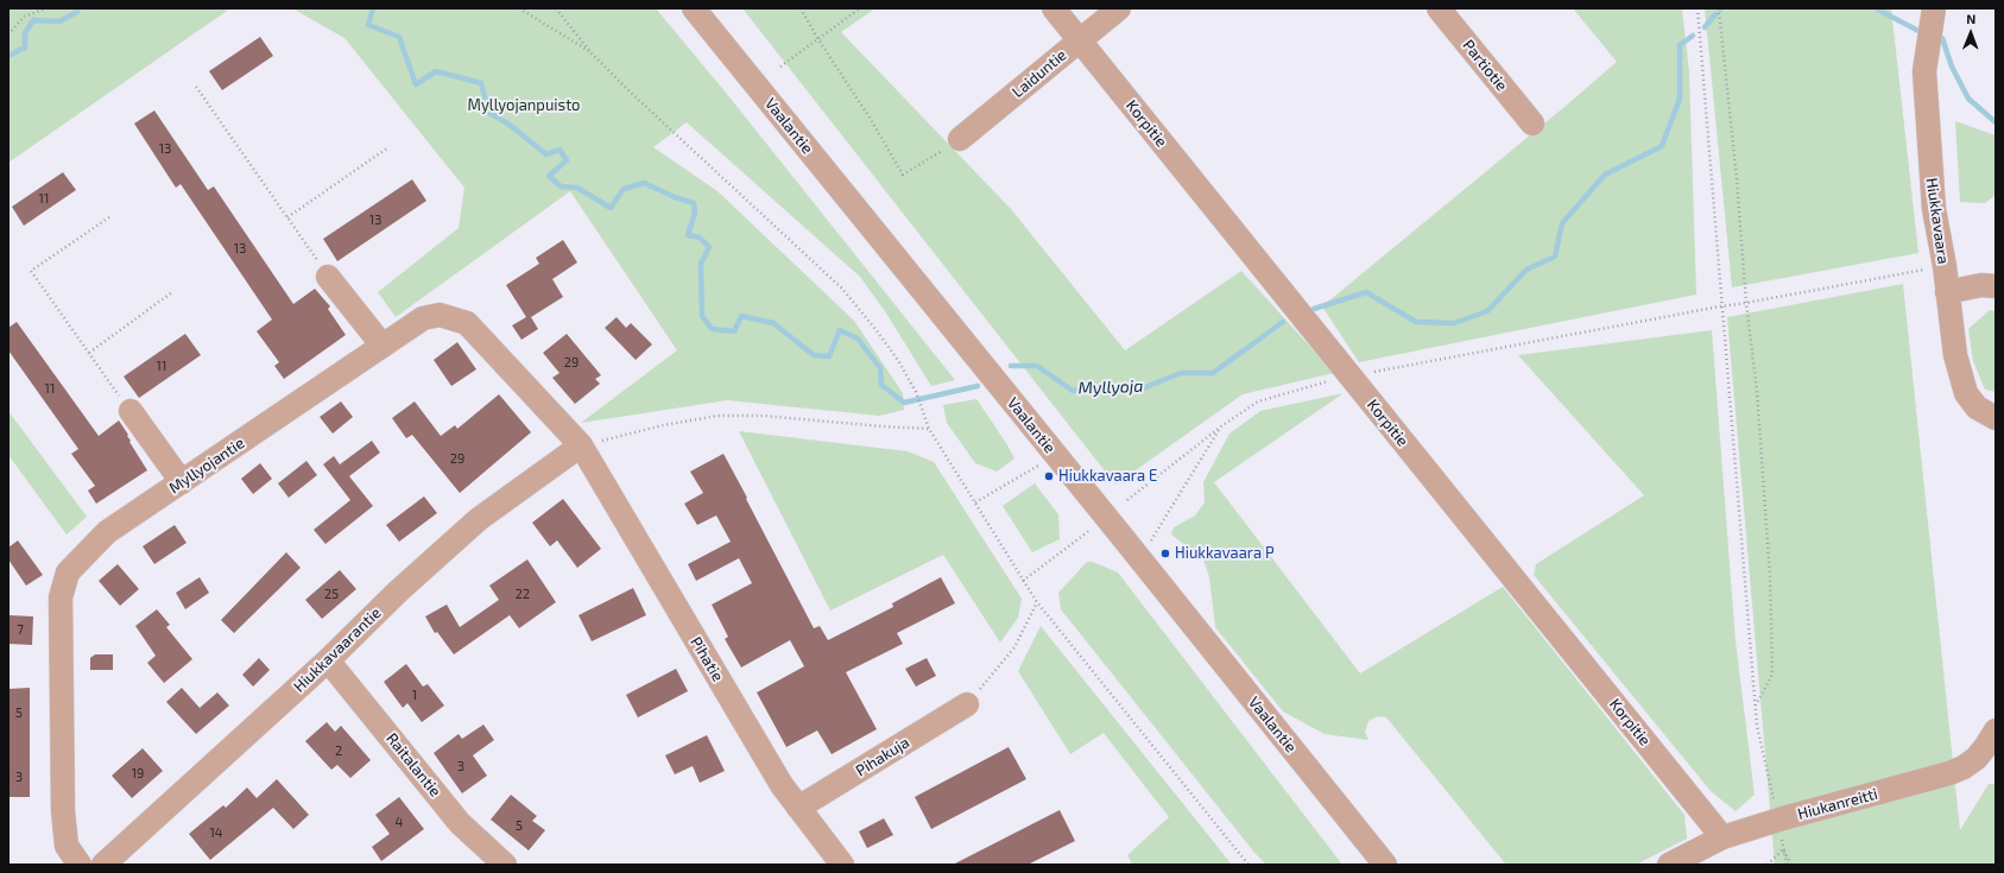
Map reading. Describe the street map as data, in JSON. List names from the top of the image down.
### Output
{
  "streets": {
    "street": [
      "Partiotie",
      "Laiduntie",
      "Korpitie",
      "Vaalantie",
      "Hiukkavaara",
      "Myllyojantie",
      "Hiukkavaarantie",
      "Pihatie",
      "Pihakuja",
      "Raitalantie",
      "Hiukanreitti"
    ]
  },
  "crossings": [
    ["Laiduntie", "Korpitie"],
    ["Korpitie", "Hiukanreitti"],
    ["Myllyojantie", "Hiukkavaarantie"],
    ["Myllyojantie", "Pihatie"],
    ["Hiukkavaarantie", "Pihatie"],
    ["Hiukkavaarantie", "Raitalantie"],
    ["Pihatie", "Pihakuja"]
  ],
  "water": ["Myllyoja"],
  "parks": ["Myllyojanpuisto"],
  "places": ["Hiukkavaara E", "Hiukkavaara P"],
  "house_numbers": [
    "13",
    "11",
    "13",
    "13",
    "29",
    "11",
    "11",
    "29",
    "25",
    "22",
    "7",
    "1",
    "5",
    "2",
    "3",
    "19",
    "3",
    "4",
    "5",
    "14"
  ],
  "north": "top"
}
